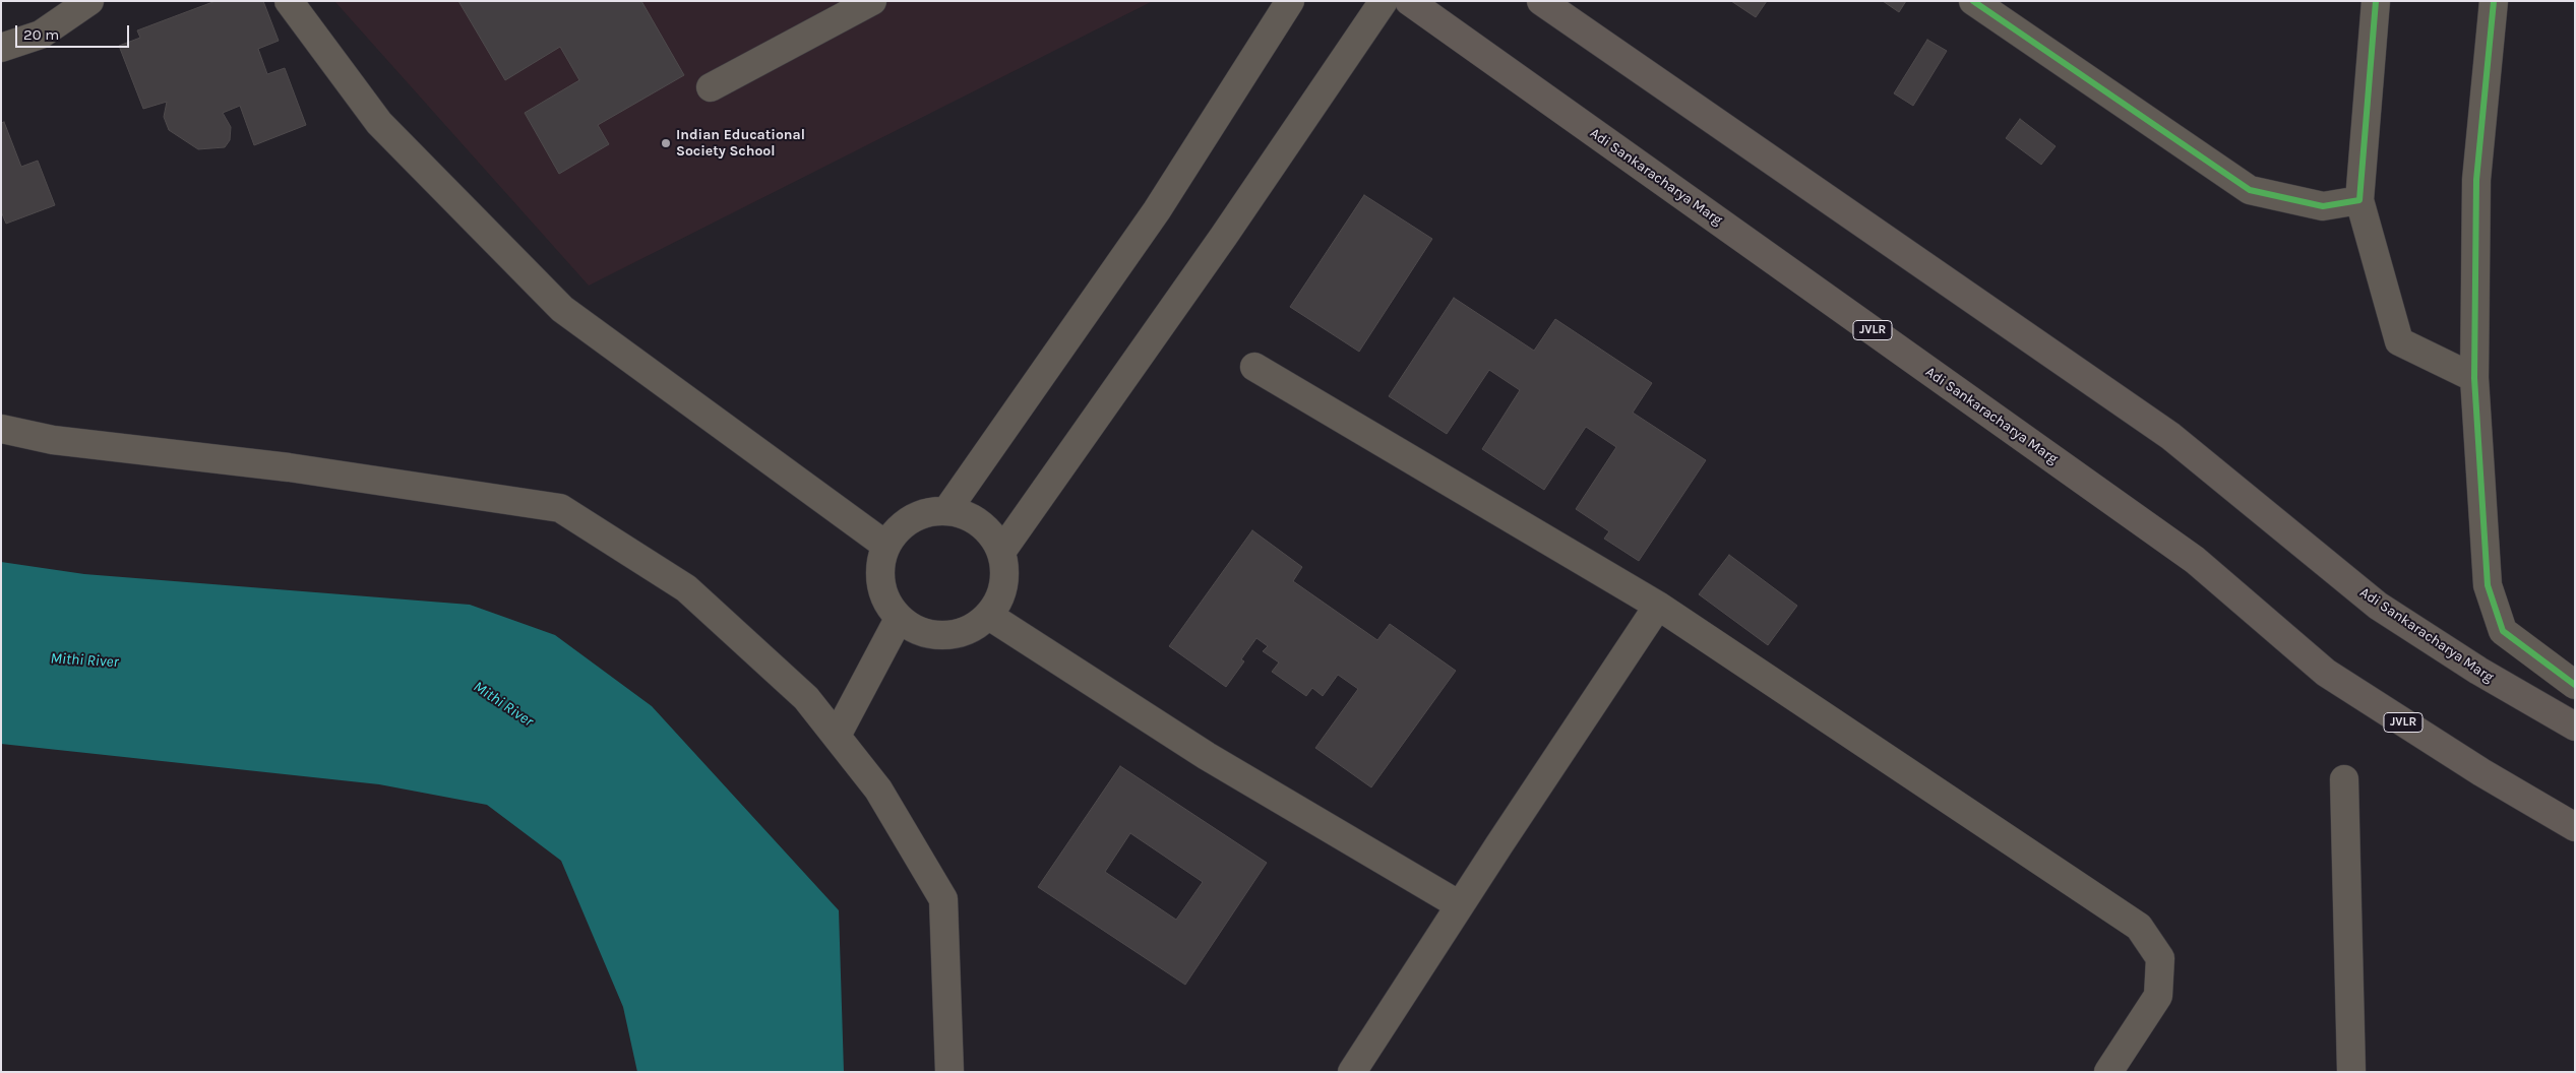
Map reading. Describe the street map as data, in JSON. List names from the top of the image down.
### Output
{
  "streets": {
    "main road": ["Adi Sankaracharya Marg", "JVLR"]
  },
  "water": ["Mithi River"],
  "places": ["Indian Educational Society School"],
  "scale_bar": "20 m"
}
